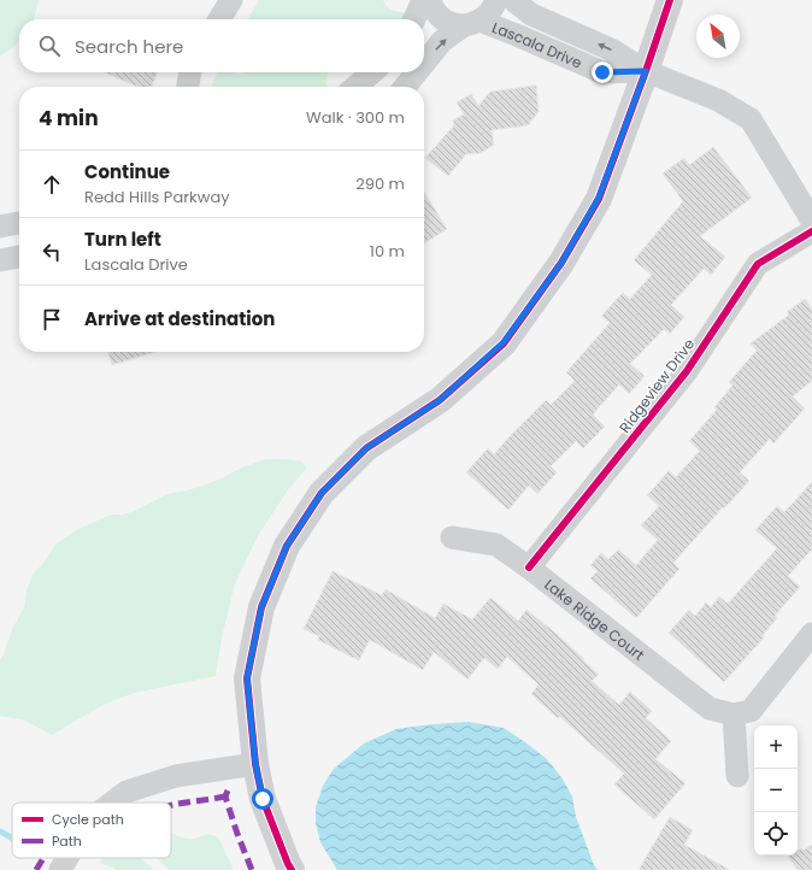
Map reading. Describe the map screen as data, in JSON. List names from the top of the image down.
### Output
{
  "streets": {
    "street": ["Lascala Drive", "Ridgeview Drive", "Lake Ridge Court"]
  },
  "crossings": [
    ["Ridgeview Drive", "Lake Ridge Court"]
  ],
  "legend": ["Cycle path", "Path"],
  "north": "top left",
  "page": {
    "search": "Search here",
    "heading": ["4 min", "Walk · 300 m"],
    "list": [
      ["Continue", "Redd Hills Parkway", "290 m"],
      ["Turn left", "Lascala Drive", "10 m"],
      "Arrive at destination"
    ],
    "map_buttons": ["+", "−"]
  }
}
